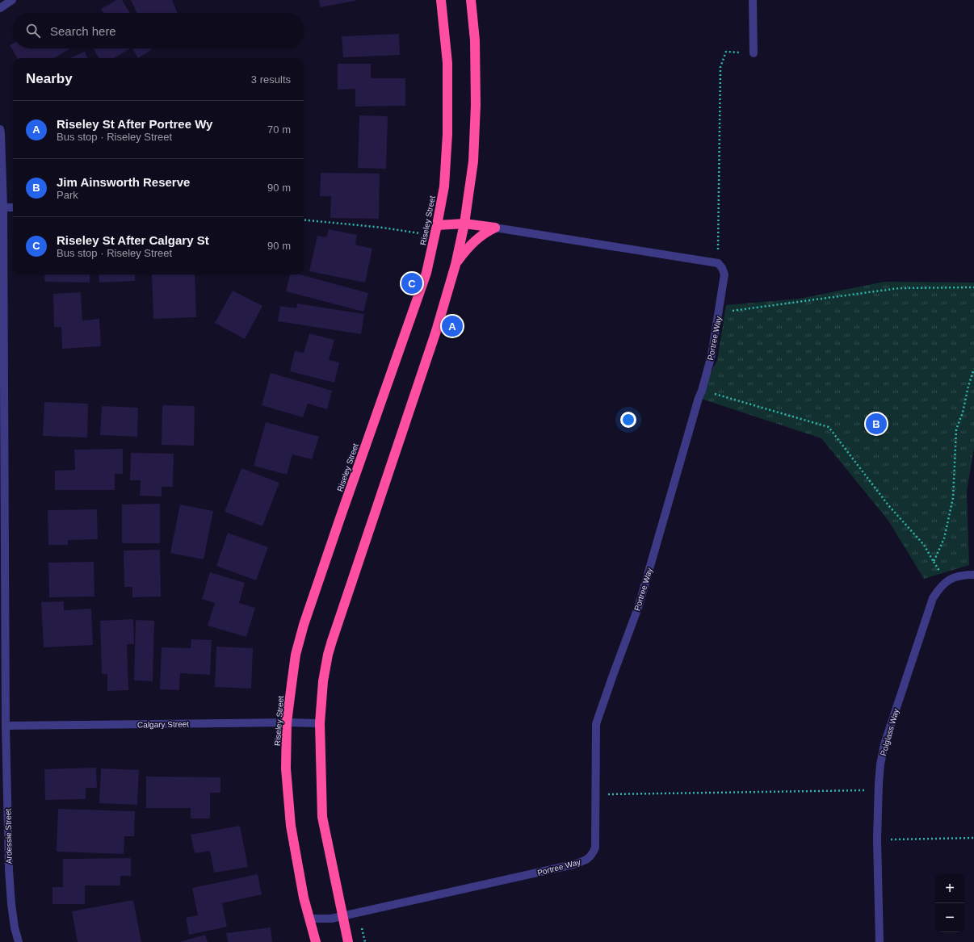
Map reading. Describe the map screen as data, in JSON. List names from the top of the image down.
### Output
{
  "streets": {
    "highway": ["Riseley Street"],
    "street": [
      "Portree Way",
      "Calgary Street",
      "Polglass Way",
      "Ardessie Street"
    ]
  },
  "crossings": [
    ["Riseley Street", "Portree Way"],
    ["Riseley Street", "Calgary Street"],
    ["Calgary Street", "Ardessie Street"]
  ],
  "page": {
    "search": "Search here",
    "heading": ["Nearby", "3 results"],
    "list": [
      {
        "mark": "A",
        "name": "Riseley St After Portree Wy",
        "note": "Bus stop · Riseley Street",
        "value": "70 m"
      },
      {
        "mark": "B",
        "name": "Jim Ainsworth Reserve",
        "note": "Park",
        "value": "90 m"
      },
      {
        "mark": "C",
        "name": "Riseley St After Calgary St",
        "note": "Bus stop · Riseley Street",
        "value": "90 m"
      }
    ],
    "pins": ["C", "A", "B"],
    "map_buttons": ["+", "−"]
  }
}
